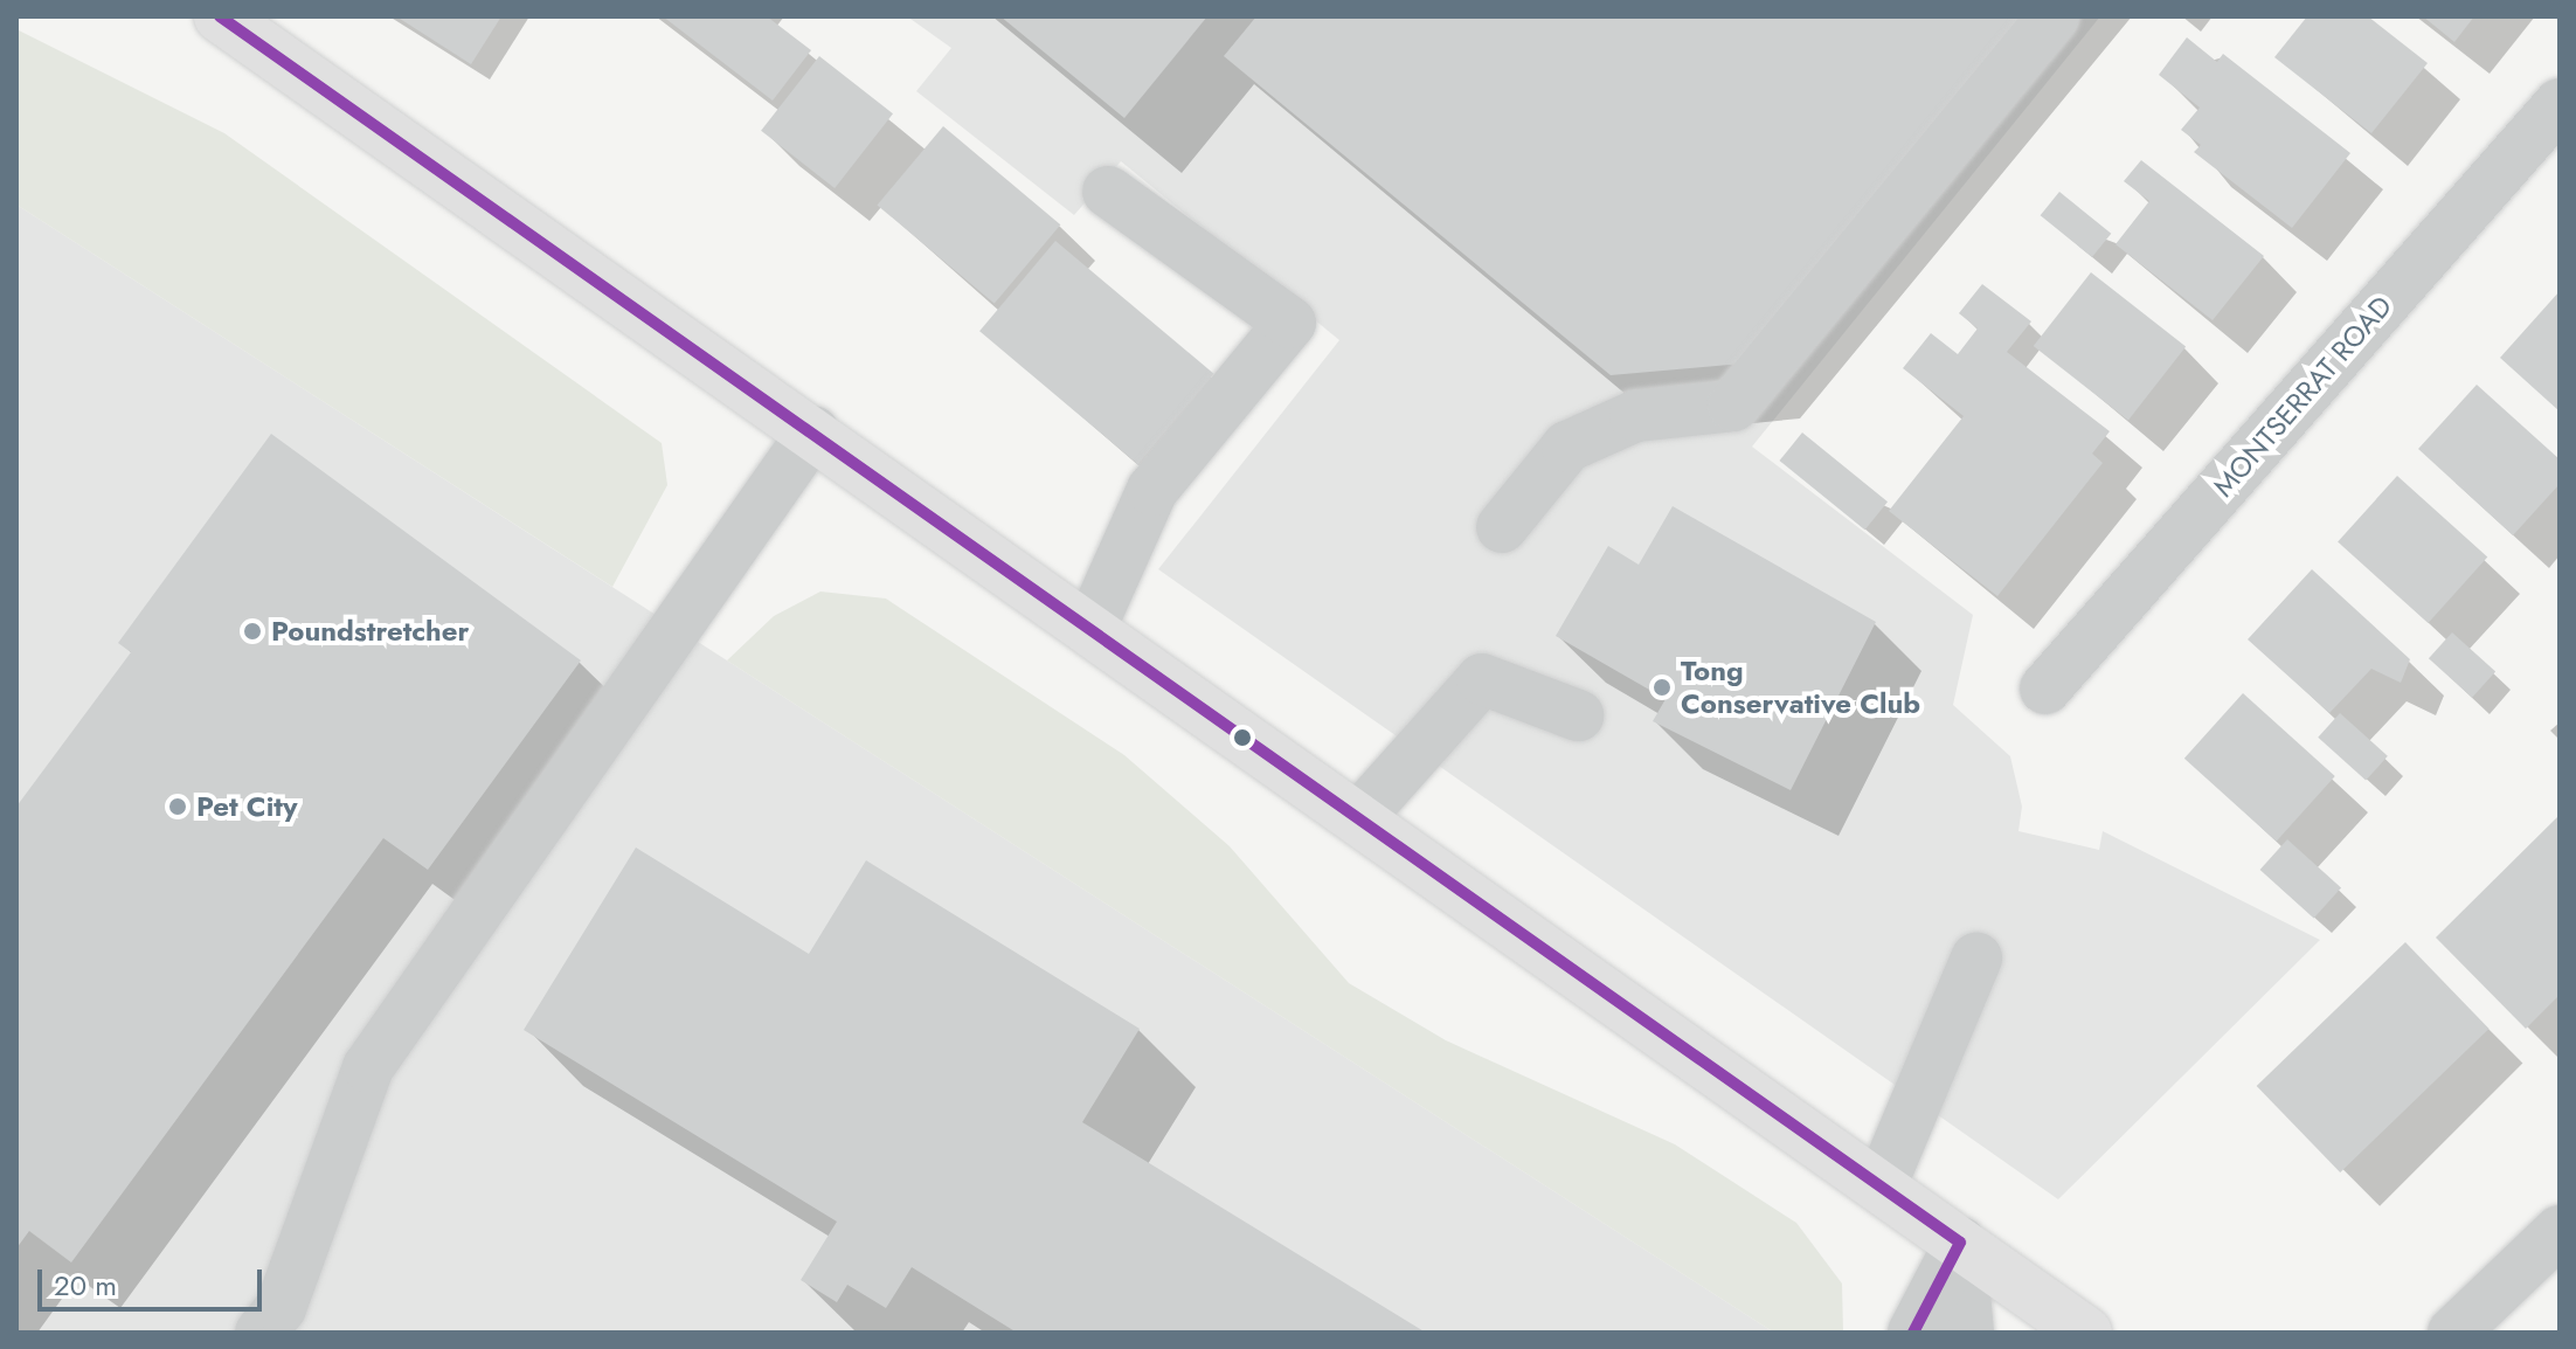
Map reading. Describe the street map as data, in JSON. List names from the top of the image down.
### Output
{
  "streets": {
    "street": ["MONTSERRAT ROAD"]
  },
  "places": ["Poundstretcher", "Tong Conservative Club", "Pet City"],
  "scale_bar": "20 m"
}
